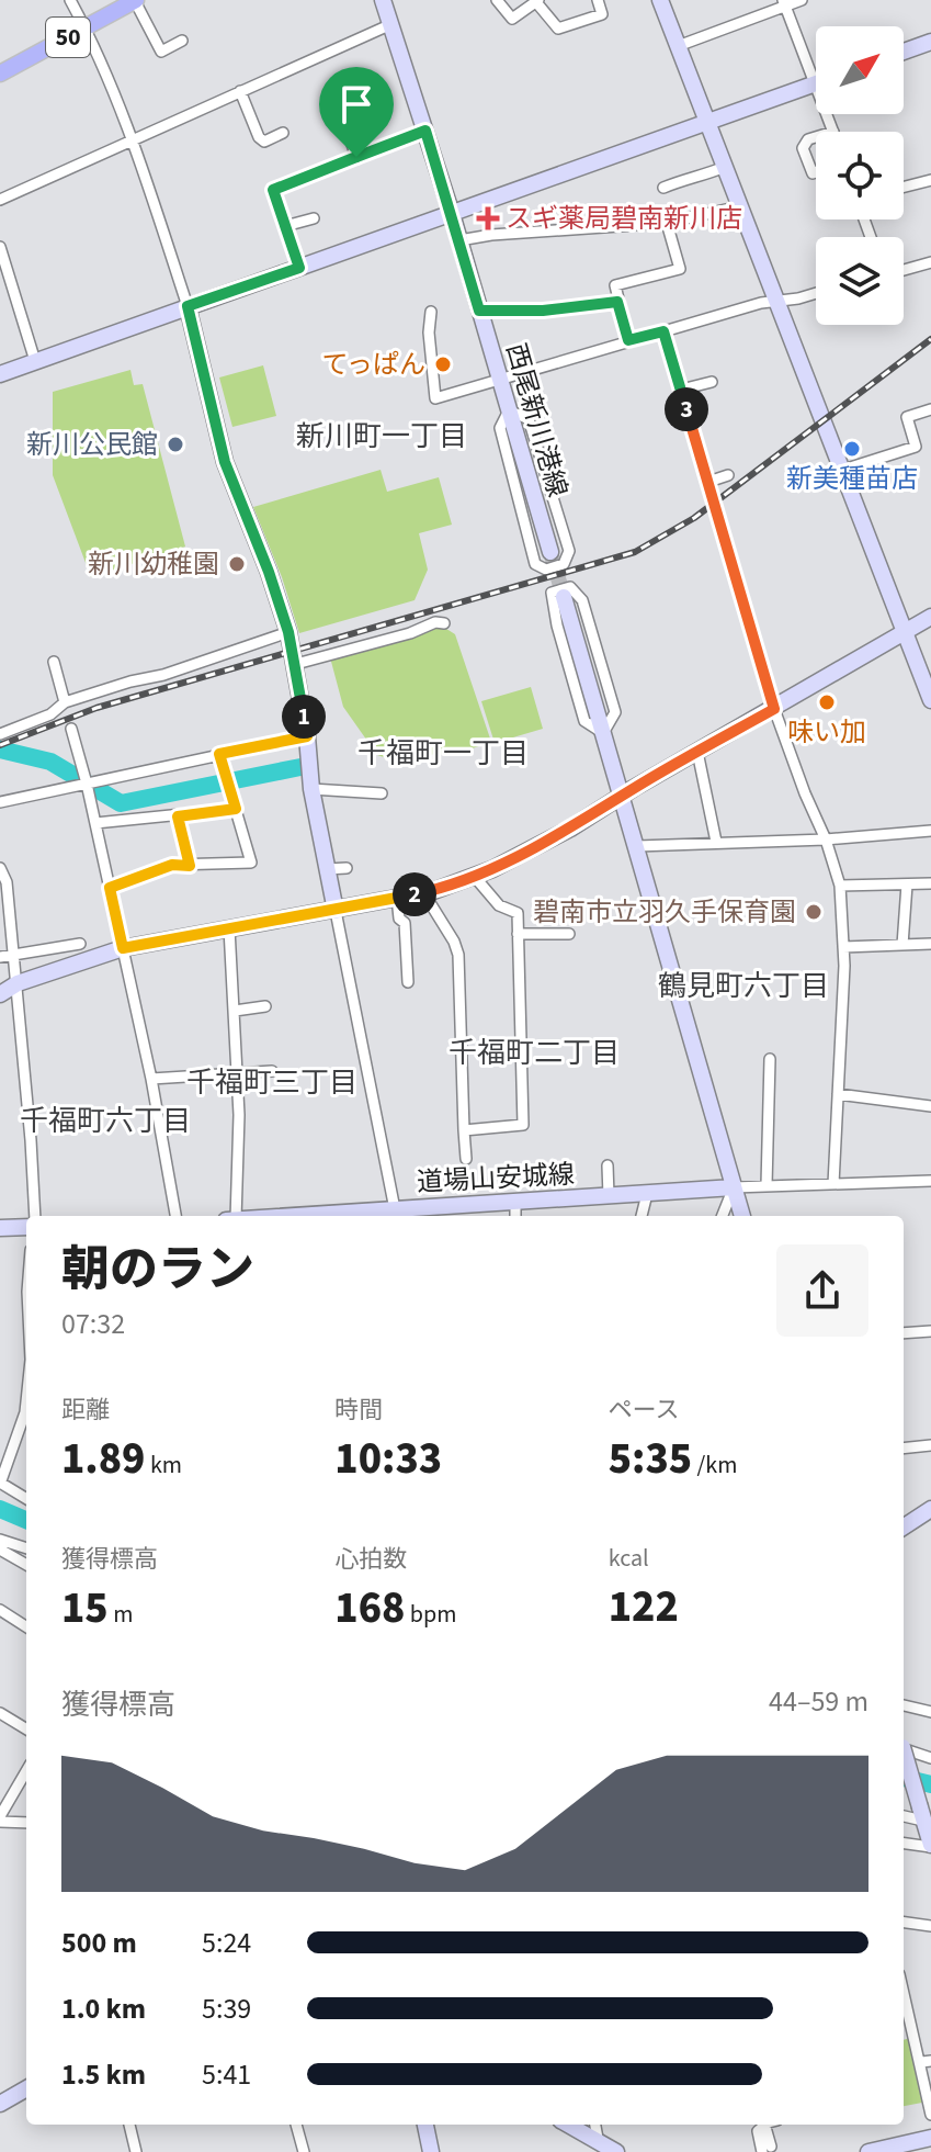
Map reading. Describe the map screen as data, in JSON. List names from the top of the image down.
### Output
{
  "streets": {
    "main road": ["50"],
    "street": ["西尾新川港線", "道場山安城線"]
  },
  "districts": [
    "新川町一丁目",
    "千福町一丁目",
    "鶴見町六丁目",
    "千福町二丁目",
    "千福町三丁目",
    "千福町六丁目"
  ],
  "places": {
    "health": ["スギ薬局碧南新川店"],
    "other": [
      "てっぱん",
      "新川公民館",
      "新美種苗店",
      "新川幼稚園",
      "味い加",
      "碧南市立羽久手保育園"
    ]
  },
  "north": "top right",
  "page": {
    "pins": ["3", "1", "2"],
    "heading": ["朝のラン", "07:32"],
    "stats": [
      ["距離", "1.89 km"],
      ["時間", "10:33"],
      ["ペース", "5:35 /km"],
      ["獲得標高", "15 m"],
      ["心拍数", "168 bpm"],
      ["kcal", "122"]
    ],
    "chart": ["獲得標高", "44–59 m"],
    "list": [
      {
        "name": "500 m",
        "note": "5:24"
      },
      {
        "name": "1.0 km",
        "note": "5:39"
      },
      {
        "name": "1.5 km",
        "note": "5:41"
      }
    ]
  }
}
